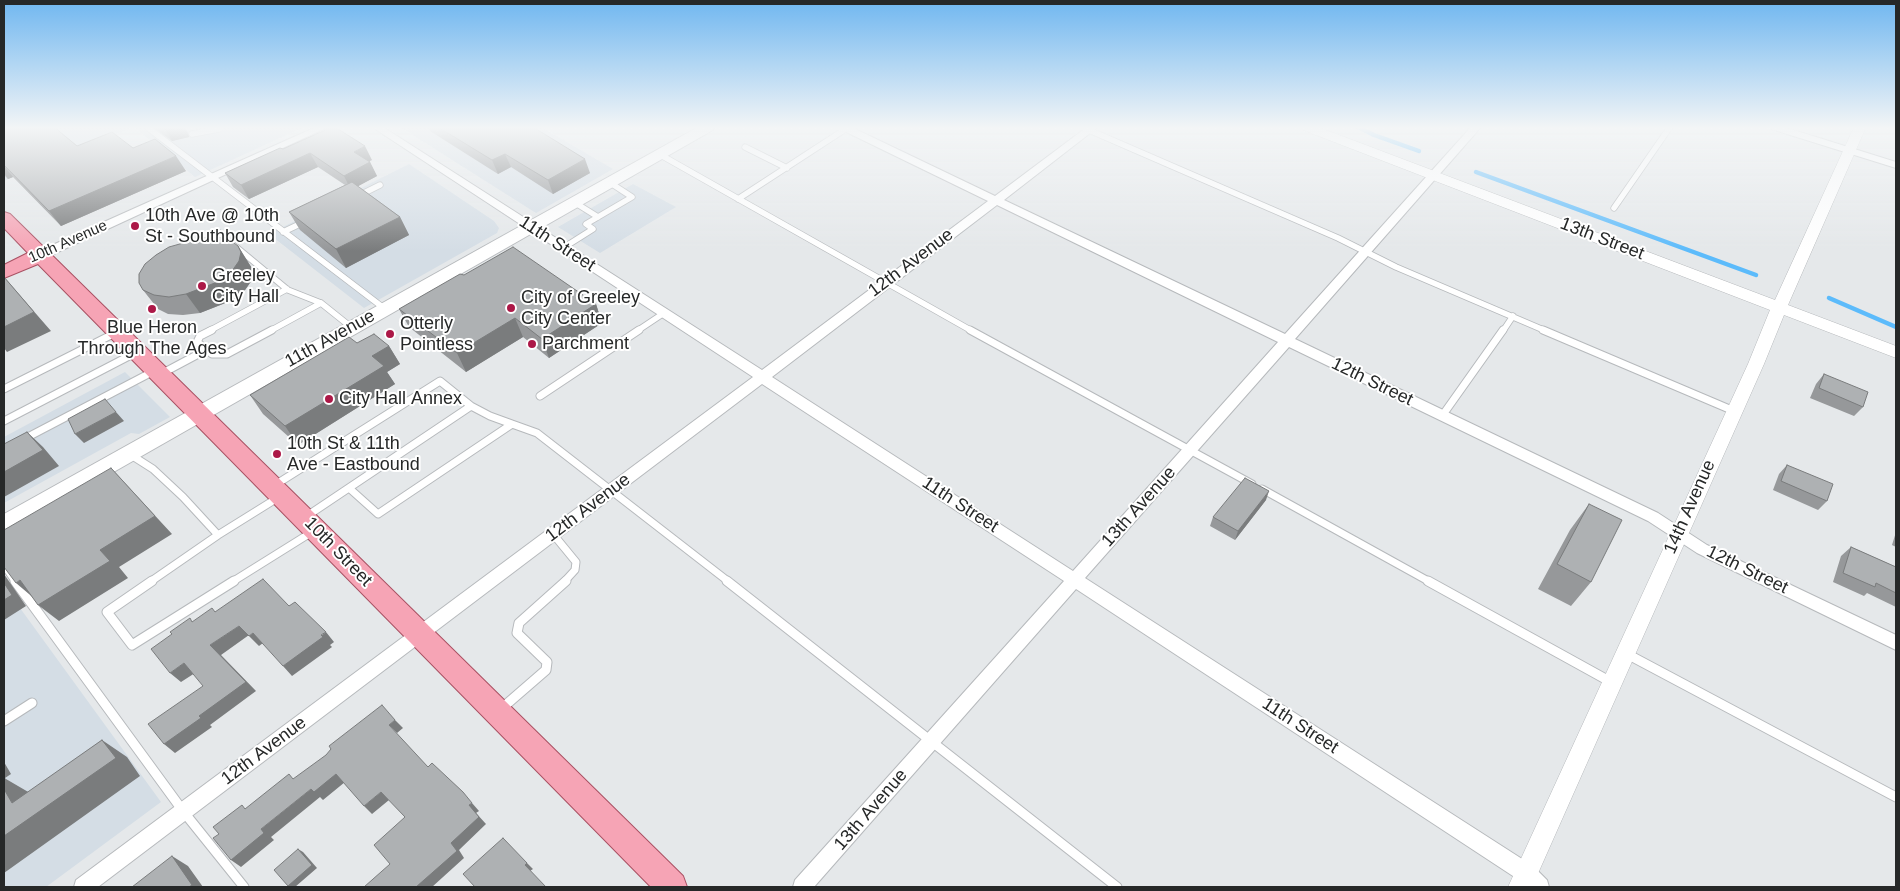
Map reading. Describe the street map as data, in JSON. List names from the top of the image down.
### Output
{
  "streets": {
    "main road": ["10th Avenue", "11th Avenue", "10th Street"],
    "street": [
      "13th Street",
      "11th Street",
      "12th Avenue",
      "12th Street",
      "13th Avenue",
      "14th Avenue"
    ]
  },
  "crossings": [
    ["13th Street", "13th Avenue"],
    ["13th Street", "14th Avenue"],
    ["10th Avenue", "10th Street"],
    ["11th Street", "12th Avenue"],
    ["11th Street", "11th Avenue"],
    ["11th Street", "13th Avenue"],
    ["11th Street", "14th Avenue"],
    ["12th Avenue", "12th Street"],
    ["12th Avenue", "10th Street"],
    ["11th Avenue", "10th Street"],
    ["12th Street", "13th Avenue"],
    ["12th Street", "14th Avenue"]
  ],
  "places": [
    "10th Ave @ 10th St - Southbound",
    "Greeley City Hall",
    "City of Greeley City Center",
    "Blue Heron Through The Ages",
    "Otterly Pointless",
    "Parchment",
    "City Hall Annex",
    "10th St & 11th Ave - Eastbound"
  ]
}
